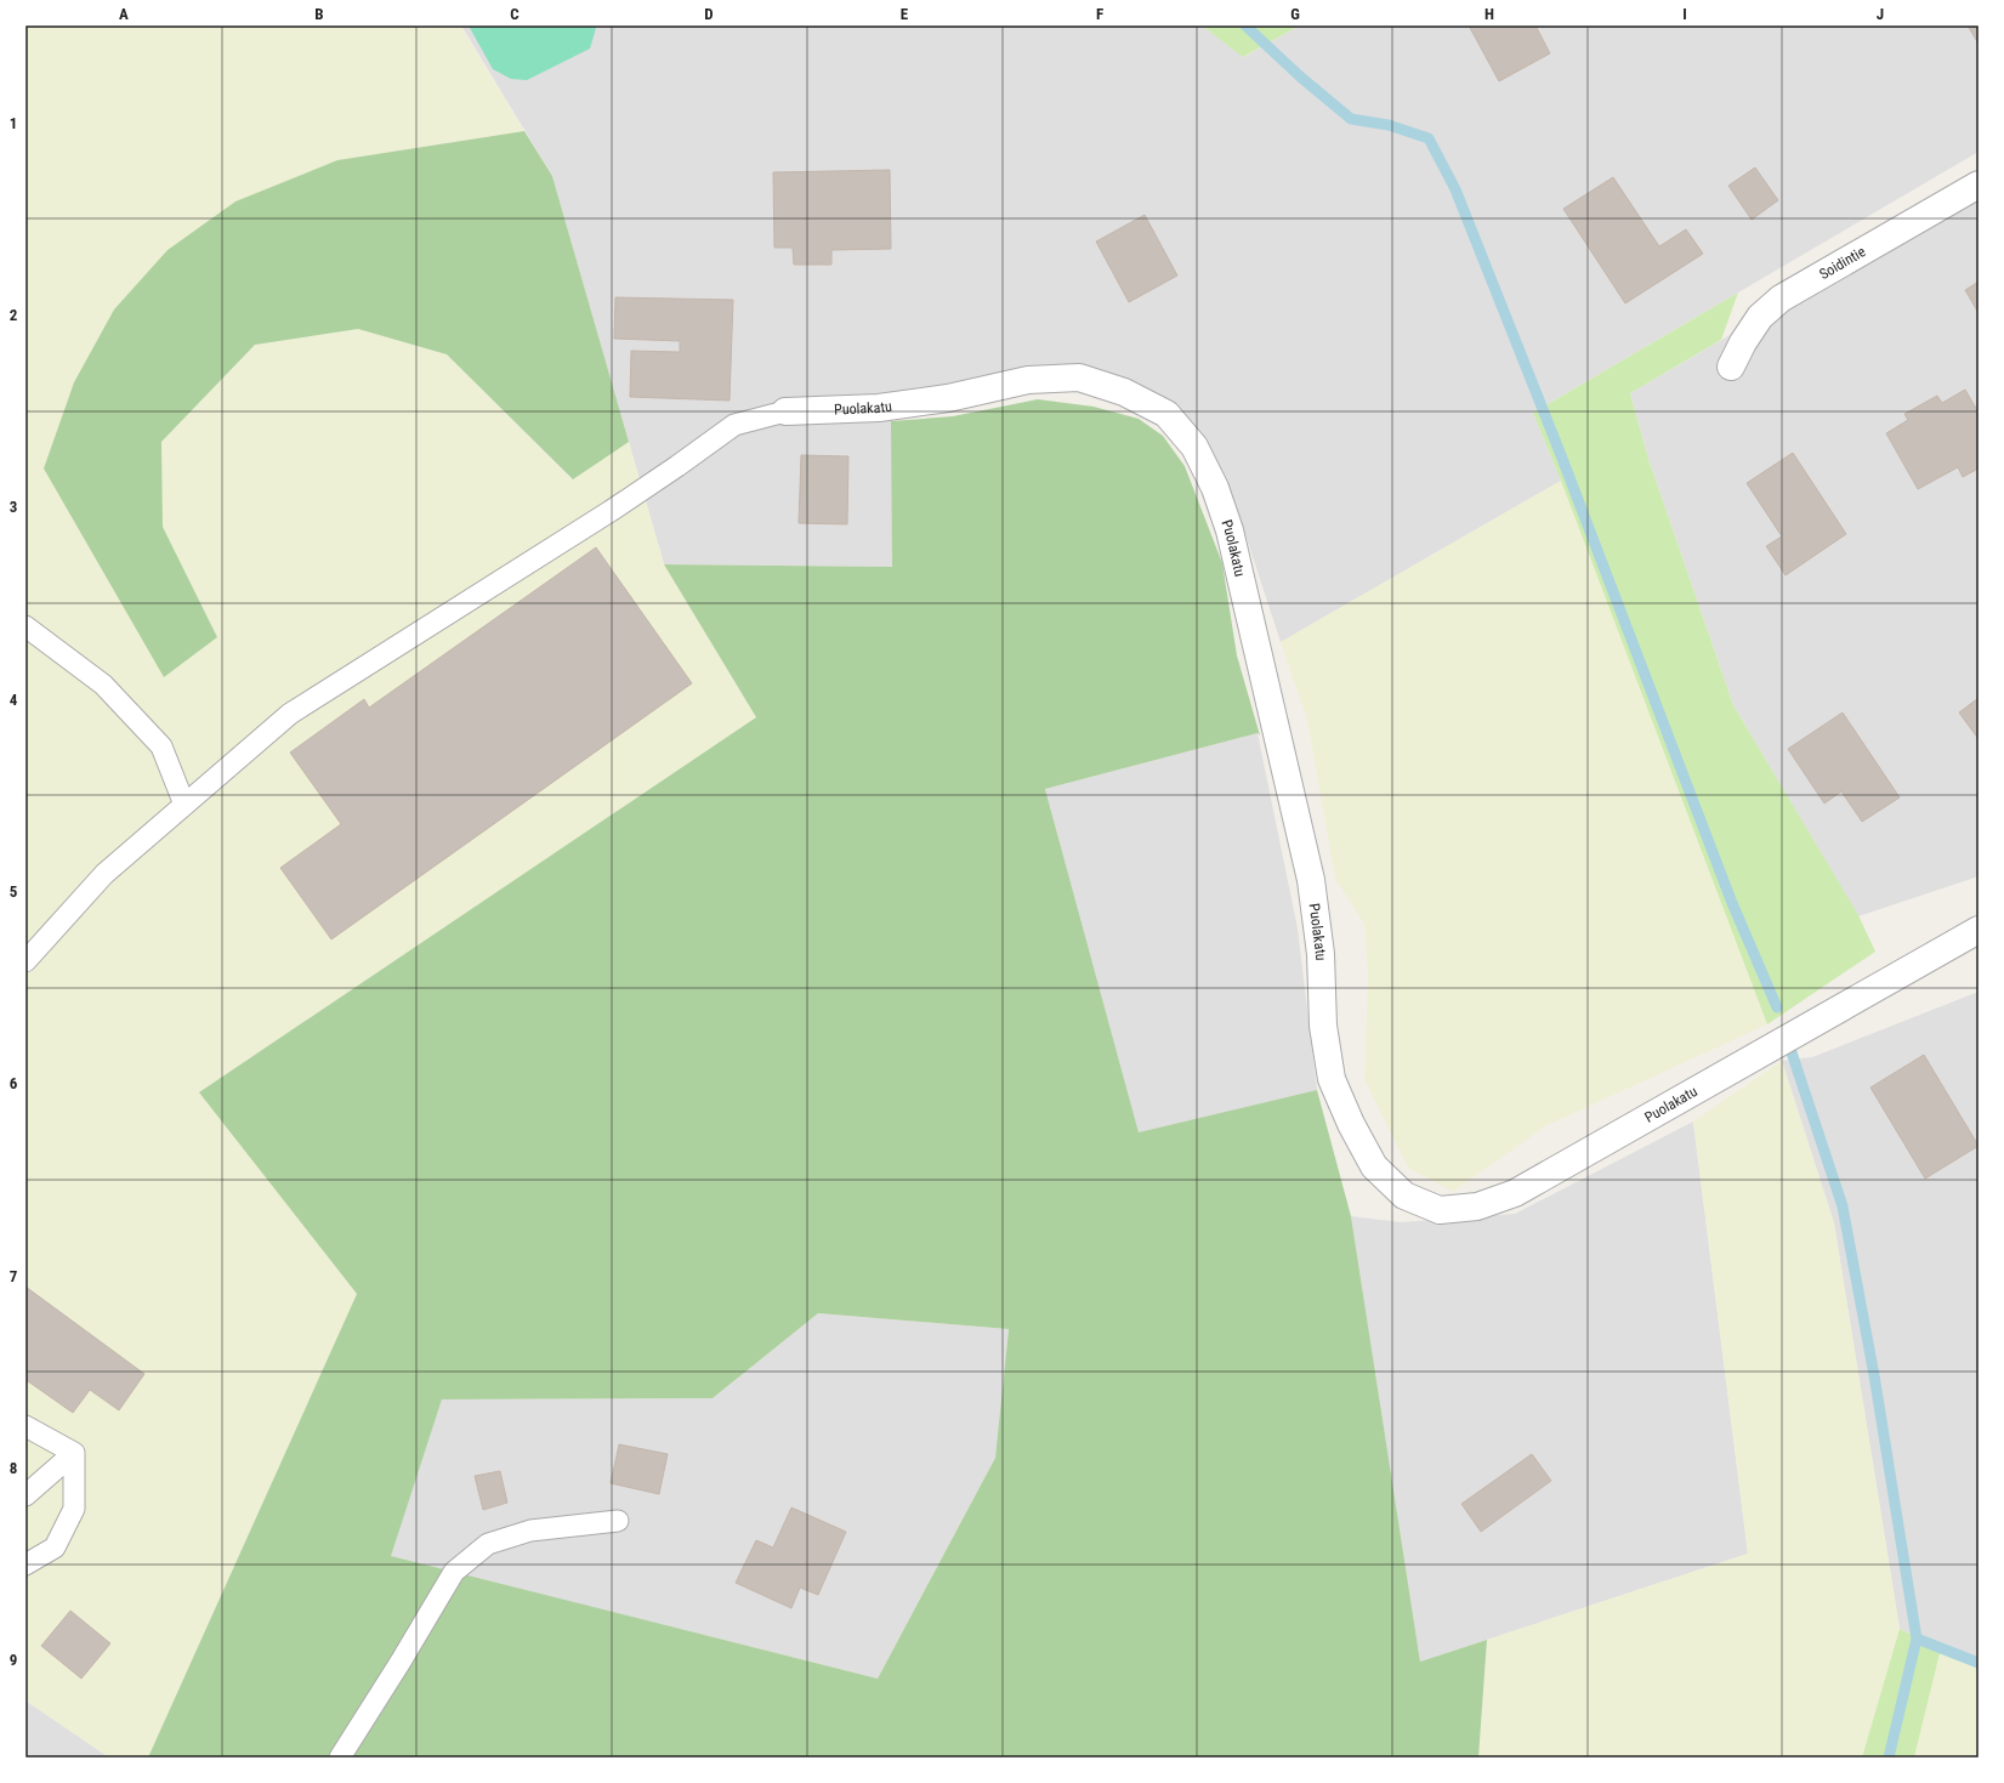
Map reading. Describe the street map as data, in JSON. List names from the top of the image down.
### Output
{
  "streets": {
    "street": ["Soidintie", "Puolakatu"]
  },
  "grid": {
    "columns": [
      "A",
      "B",
      "C",
      "D",
      "E",
      "F",
      "G",
      "H",
      "I",
      "J"
    ],
    "rows": [
      "1",
      "2",
      "3",
      "4",
      "5",
      "6",
      "7",
      "8",
      "9"
    ]
  }
}
